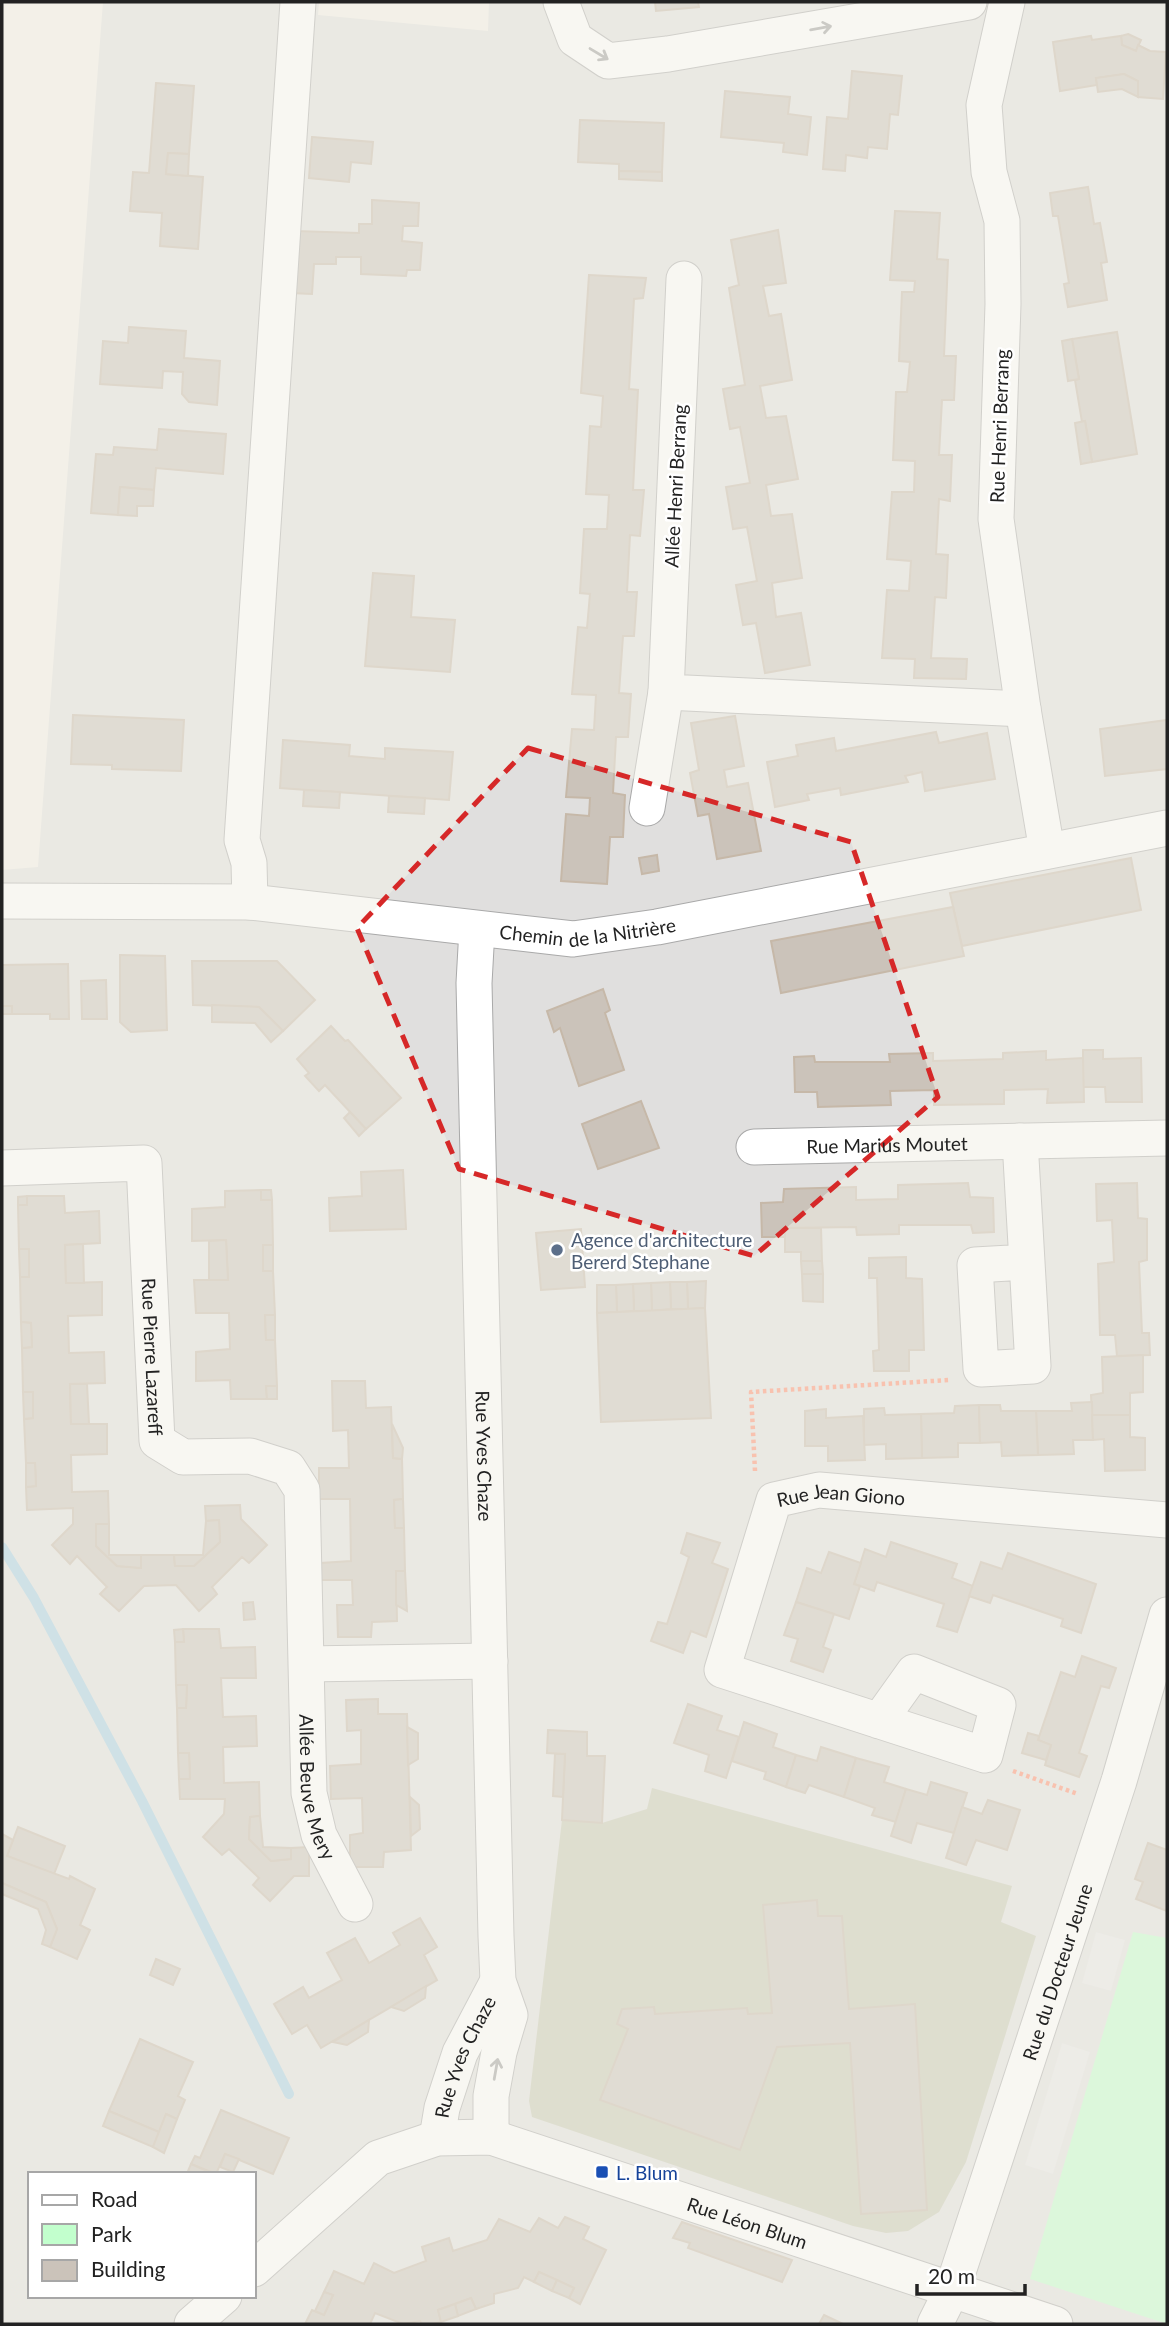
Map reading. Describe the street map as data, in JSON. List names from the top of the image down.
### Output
{
  "streets": {
    "street": [
      "Rue Henri Berrang",
      "Allée Henri Berrang",
      "Chemin de la Nitrière",
      "Rue Marius Moutet",
      "Rue Pierre Lazareff",
      "Rue Yves Chaze",
      "Rue Jean Giono",
      "Allée Beuve Mery",
      "Rue du Docteur Jeune",
      "Rue Léon Blum"
    ]
  },
  "crossings": [
    ["Rue Henri Berrang", "Chemin de la Nitrière"],
    ["Chemin de la Nitrière", "Rue Yves Chaze"],
    ["Rue Pierre Lazareff", "Allée Beuve Mery"],
    ["Rue Yves Chaze", "Rue Léon Blum"],
    ["Rue du Docteur Jeune", "Rue Léon Blum"]
  ],
  "places": {
    "other": ["Agence d'architecture Bererd Stephane"],
    "transit": ["L. Blum"]
  },
  "legend": ["Road", "Park", "Building"],
  "scale_bar": "20 m"
}
